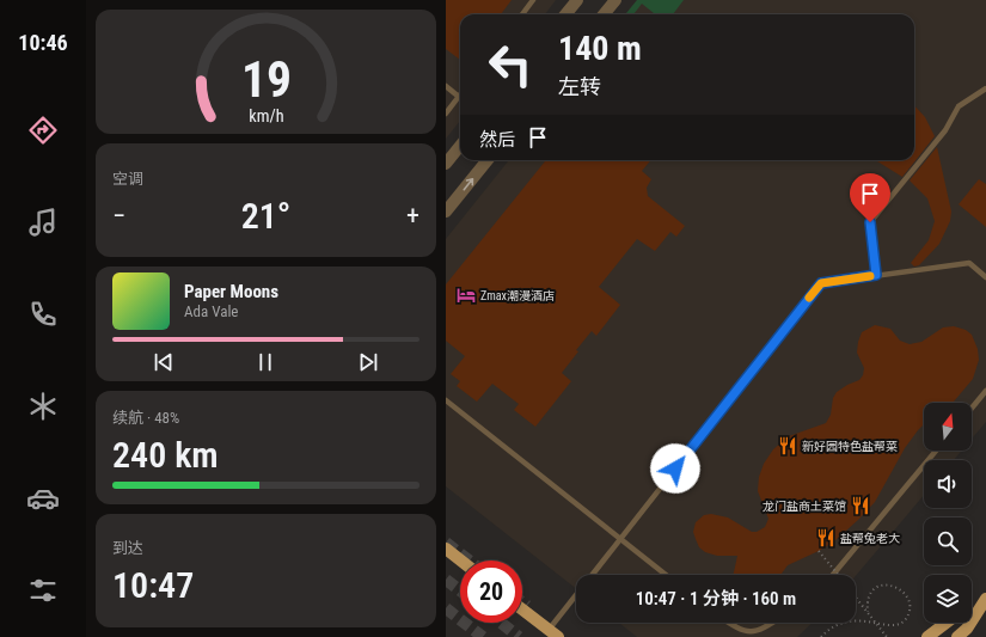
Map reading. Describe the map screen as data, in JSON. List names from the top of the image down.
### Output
{
  "places": {
    "hotel": ["Zmax潮漫酒店"],
    "restaurant": ["新好园特色盐帮菜", "龙门盐商土菜馆", "盐帮兔老大"]
  },
  "north": "top",
  "page": {
    "tabs": "10:46",
    "turn": ["140 m", "左转"],
    "then": "然后",
    "tile": [
      "空调",
      ["续航 · 48%", "240 km"],
      ["到达", "10:47"]
    ],
    "heat": ["−", "21°", "+"],
    "song": ["Paper Moons", "Ada Vale"],
    "limit": "20",
    "trip": "10:47 · 1 分钟 · 160 m",
    "gauge": ["19", "km/h"]
  }
}
